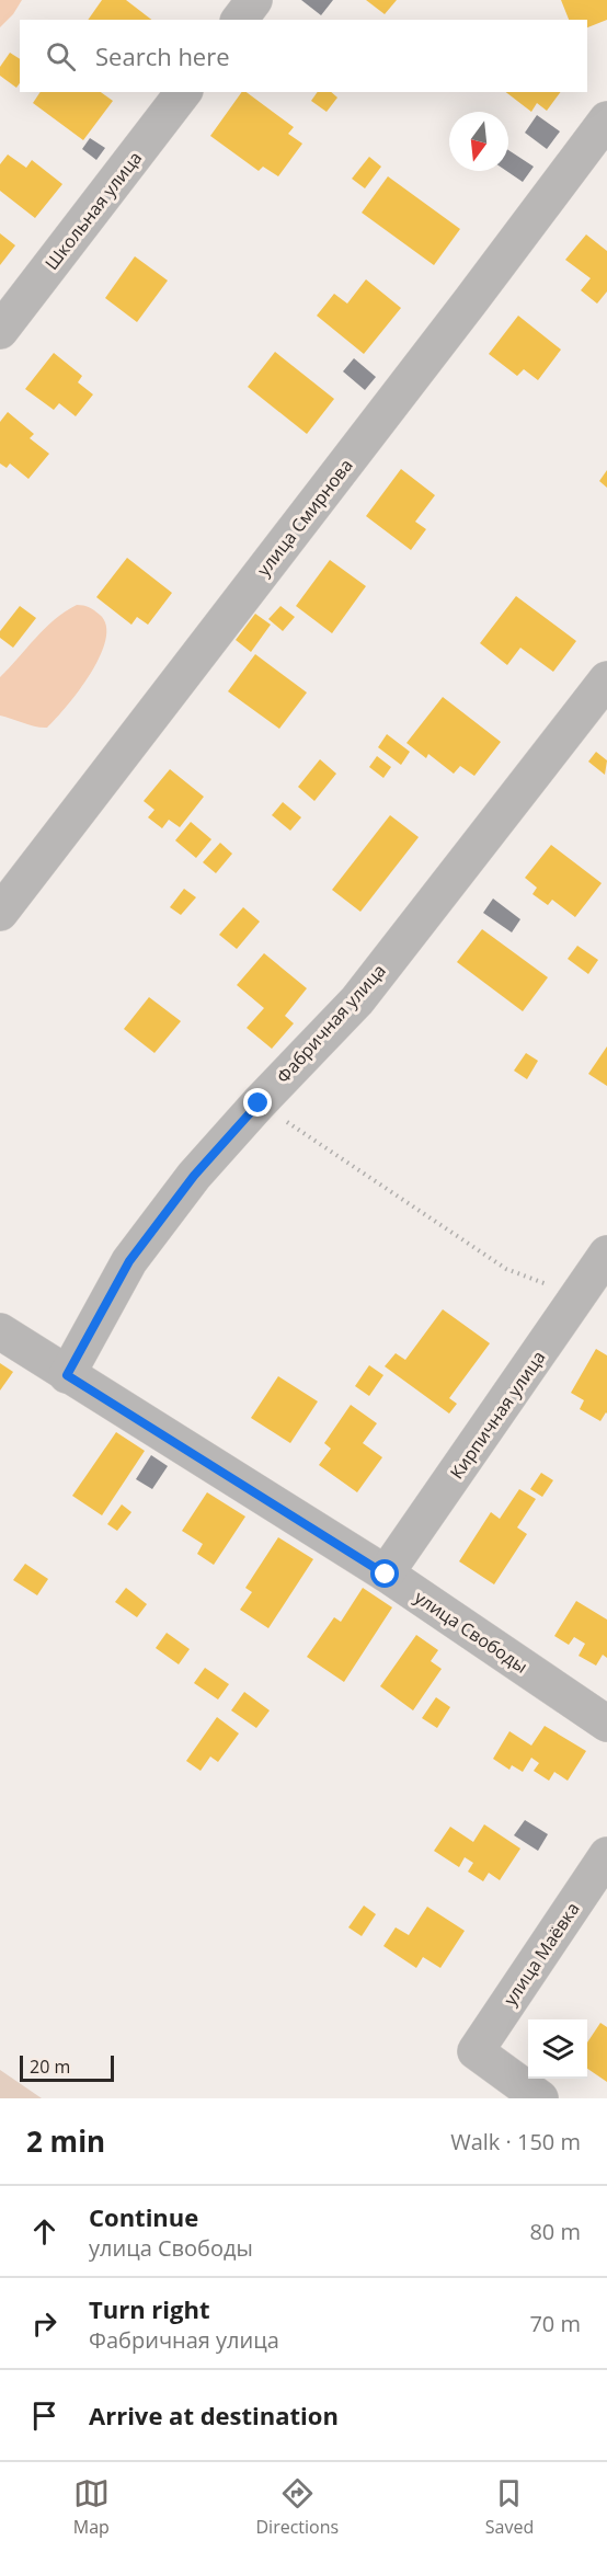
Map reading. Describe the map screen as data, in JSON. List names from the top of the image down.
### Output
{
  "streets": {
    "street": [
      "Школьная улица",
      "улица Смирнова",
      "Фабричная улица",
      "Кирпичная улица",
      "улица Свободы",
      "улица Маёвка"
    ]
  },
  "crossings": [
    ["Фабричная улица", "улица Свободы"],
    ["Кирпичная улица", "улица Свободы"]
  ],
  "scale_bar": "20 m",
  "north": "bottom",
  "page": {
    "search": "Search here",
    "scale": "20 m",
    "heading": ["2 min", "Walk · 150 m"],
    "list": [
      ["Continue", "улица Свободы", "80 m"],
      ["Turn right", "Фабричная улица", "70 m"],
      "Arrive at destination"
    ],
    "nav": ["Map", "Directions", "Saved"]
  }
}
